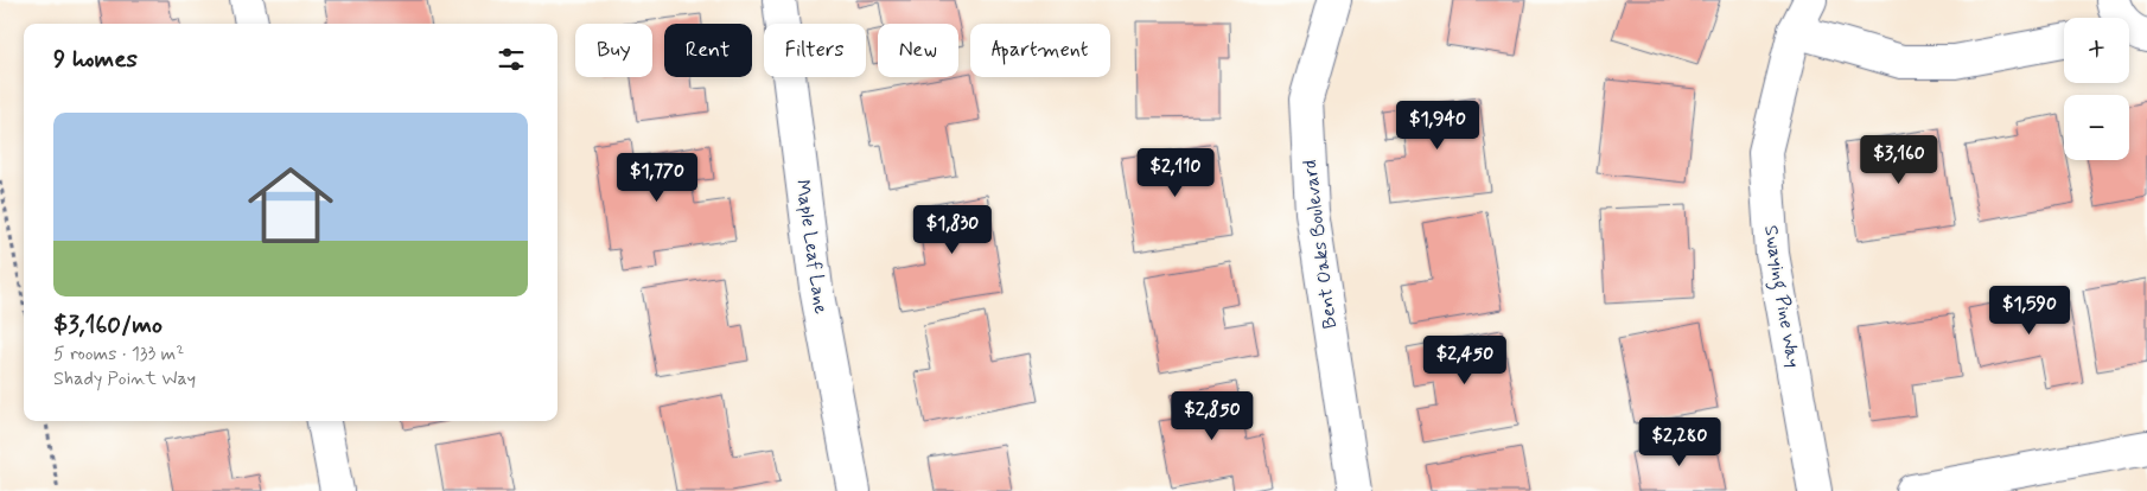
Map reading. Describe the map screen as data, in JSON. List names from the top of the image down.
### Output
{
  "streets": {
    "street": ["Bent Oaks Boulevard", "Maple Leaf Lane", "Swaying Pine Way"]
  },
  "page": {
    "map_buttons": ["+", "−"],
    "chip": [
      "Buy",
      "Rent",
      "Filters",
      "New",
      "Apartment"
    ],
    "heading": "9 homes",
    "list": [
      {
        "name": "$3,160/mo",
        "note": "5 rooms · 133 m² · Shady Point Way"
      }
    ],
    "price": [
      "$1,940",
      "$3,160",
      "$2,110",
      "$1,770",
      "$1,830",
      "$1,590",
      "$2,450",
      "$2,850",
      "$2,280"
    ]
  }
}
